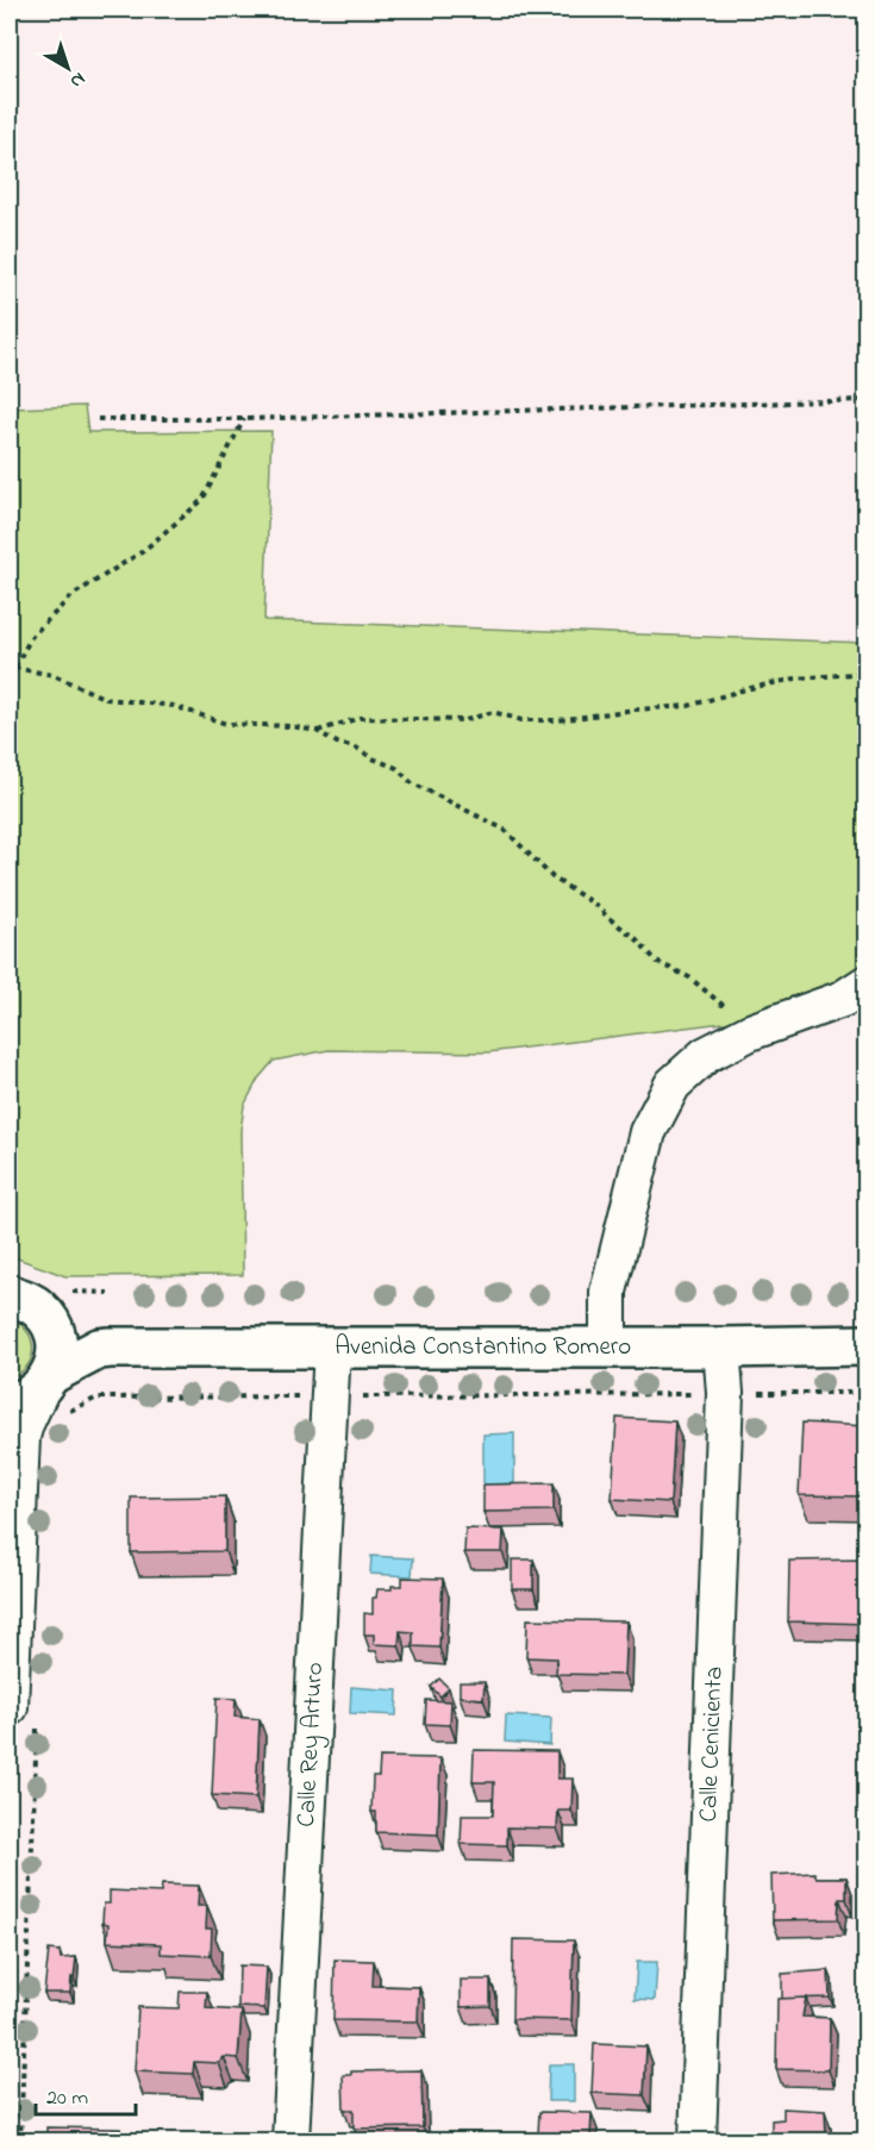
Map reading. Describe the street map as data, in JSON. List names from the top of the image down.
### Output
{
  "streets": {
    "street": ["Avenida Constantino Romero", "Calle Rey Arturo", "Calle Cenicienta"]
  },
  "crossings": [
    ["Avenida Constantino Romero", "Calle Rey Arturo"],
    ["Avenida Constantino Romero", "Calle Cenicienta"]
  ],
  "scale_bar": "20 m",
  "north": "bottom right"
}
